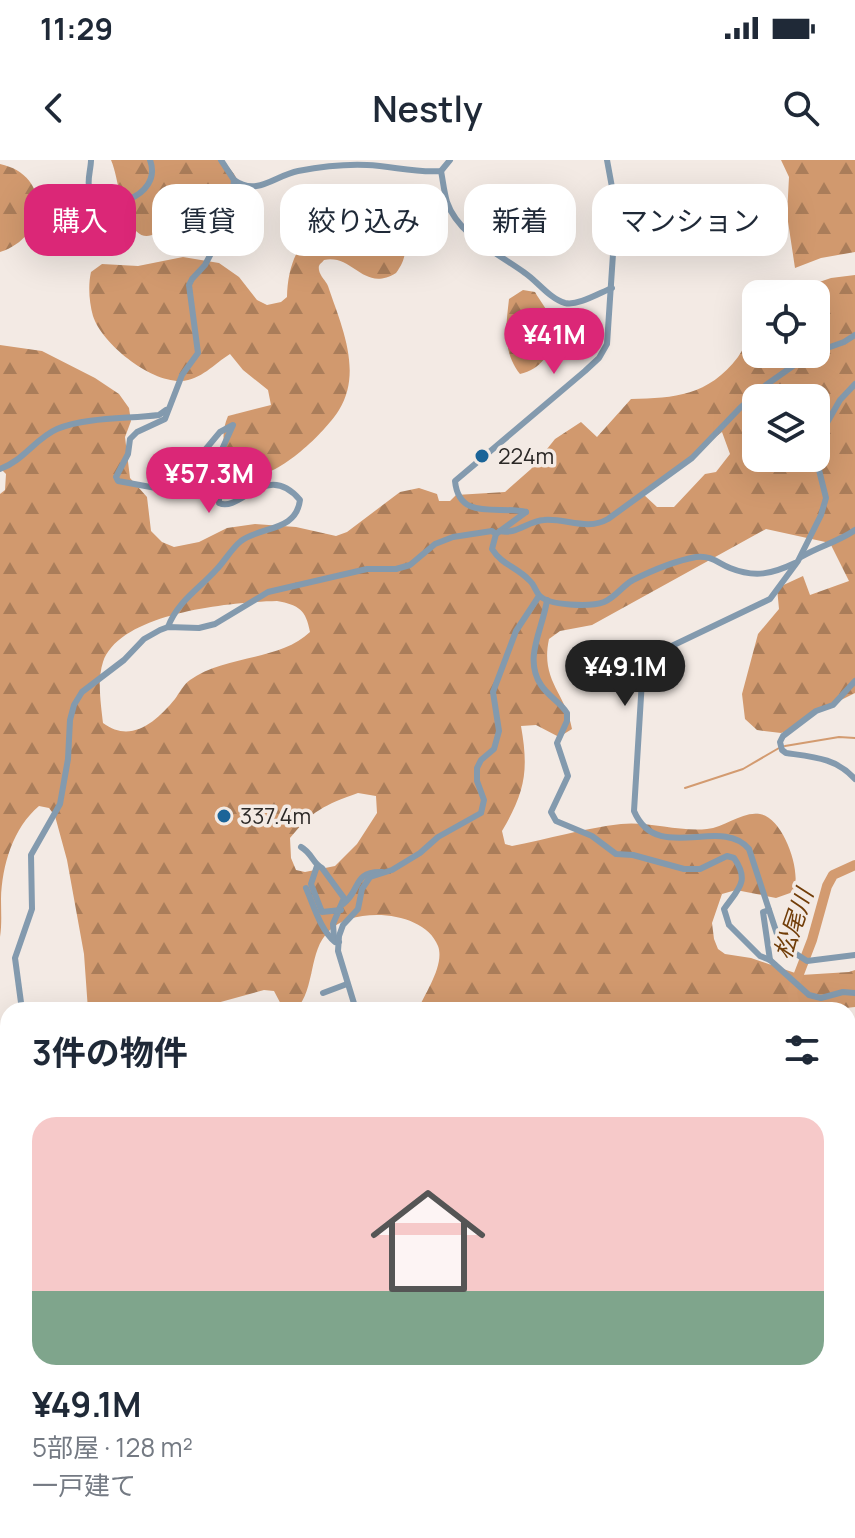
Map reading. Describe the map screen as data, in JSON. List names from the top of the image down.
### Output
{
  "water": ["松尾川"],
  "places": ["224m", "337.4m"],
  "page": {
    "status": "11:29",
    "header": "Nestly",
    "chip": [
      "購入",
      "賃貸",
      "絞り込み",
      "新着",
      "マンション"
    ],
    "price": ["¥41M", "¥57.3M", "¥49.1M"],
    "heading": "3件の物件",
    "list": [
      {
        "name": "¥49.1M",
        "note": "5部屋 · 128 m² · 一戸建て"
      }
    ]
  }
}
